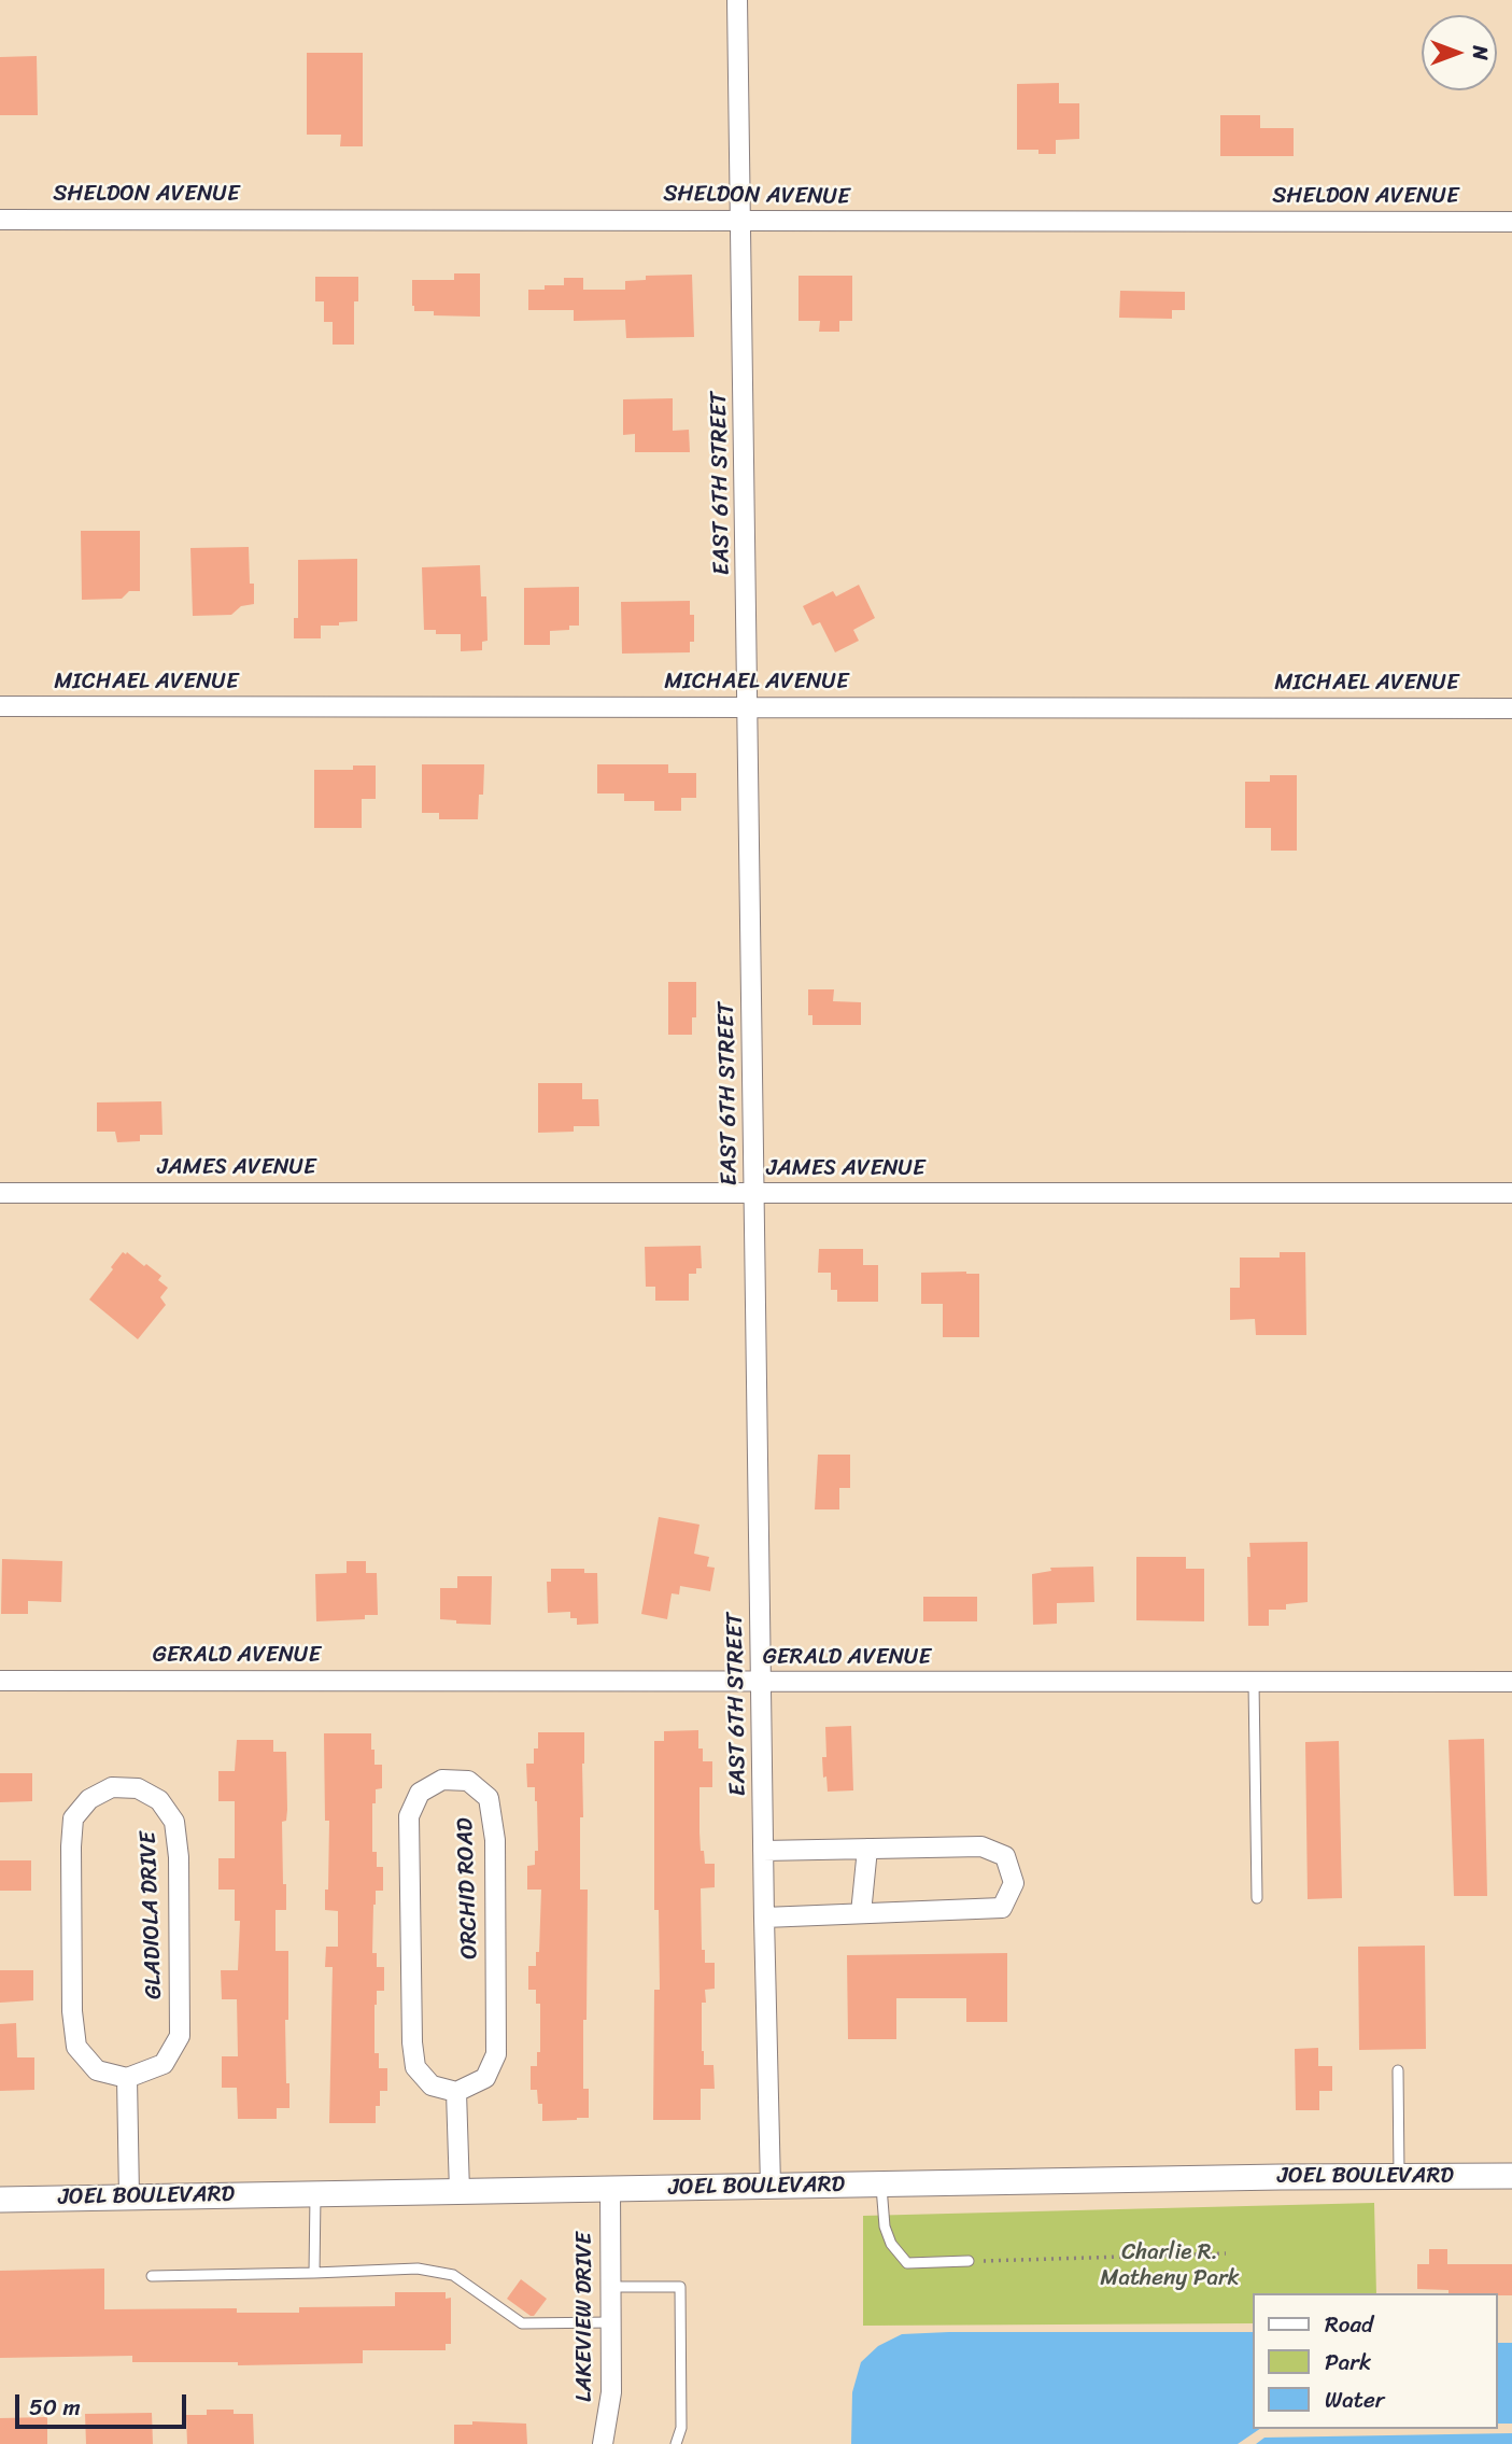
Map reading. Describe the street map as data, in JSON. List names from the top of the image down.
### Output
{
  "streets": {
    "main road": ["JOEL BOULEVARD"],
    "street": [
      "SHELDON AVENUE",
      "EAST 6TH STREET",
      "MICHAEL AVENUE",
      "JAMES AVENUE",
      "GERALD AVENUE",
      "ORCHID ROAD",
      "GLADIOLA DRIVE",
      "LAKEVIEW DRIVE"
    ]
  },
  "crossings": [
    ["SHELDON AVENUE", "EAST 6TH STREET"],
    ["EAST 6TH STREET", "MICHAEL AVENUE"],
    ["EAST 6TH STREET", "JAMES AVENUE"],
    ["EAST 6TH STREET", "GERALD AVENUE"],
    ["EAST 6TH STREET", "JOEL BOULEVARD"],
    ["JOEL BOULEVARD", "LAKEVIEW DRIVE"]
  ],
  "parks": ["Charlie R. Matheny Park"],
  "legend": ["Road", "Park", "Water"],
  "scale_bar": "50 m",
  "north": "right"
}
